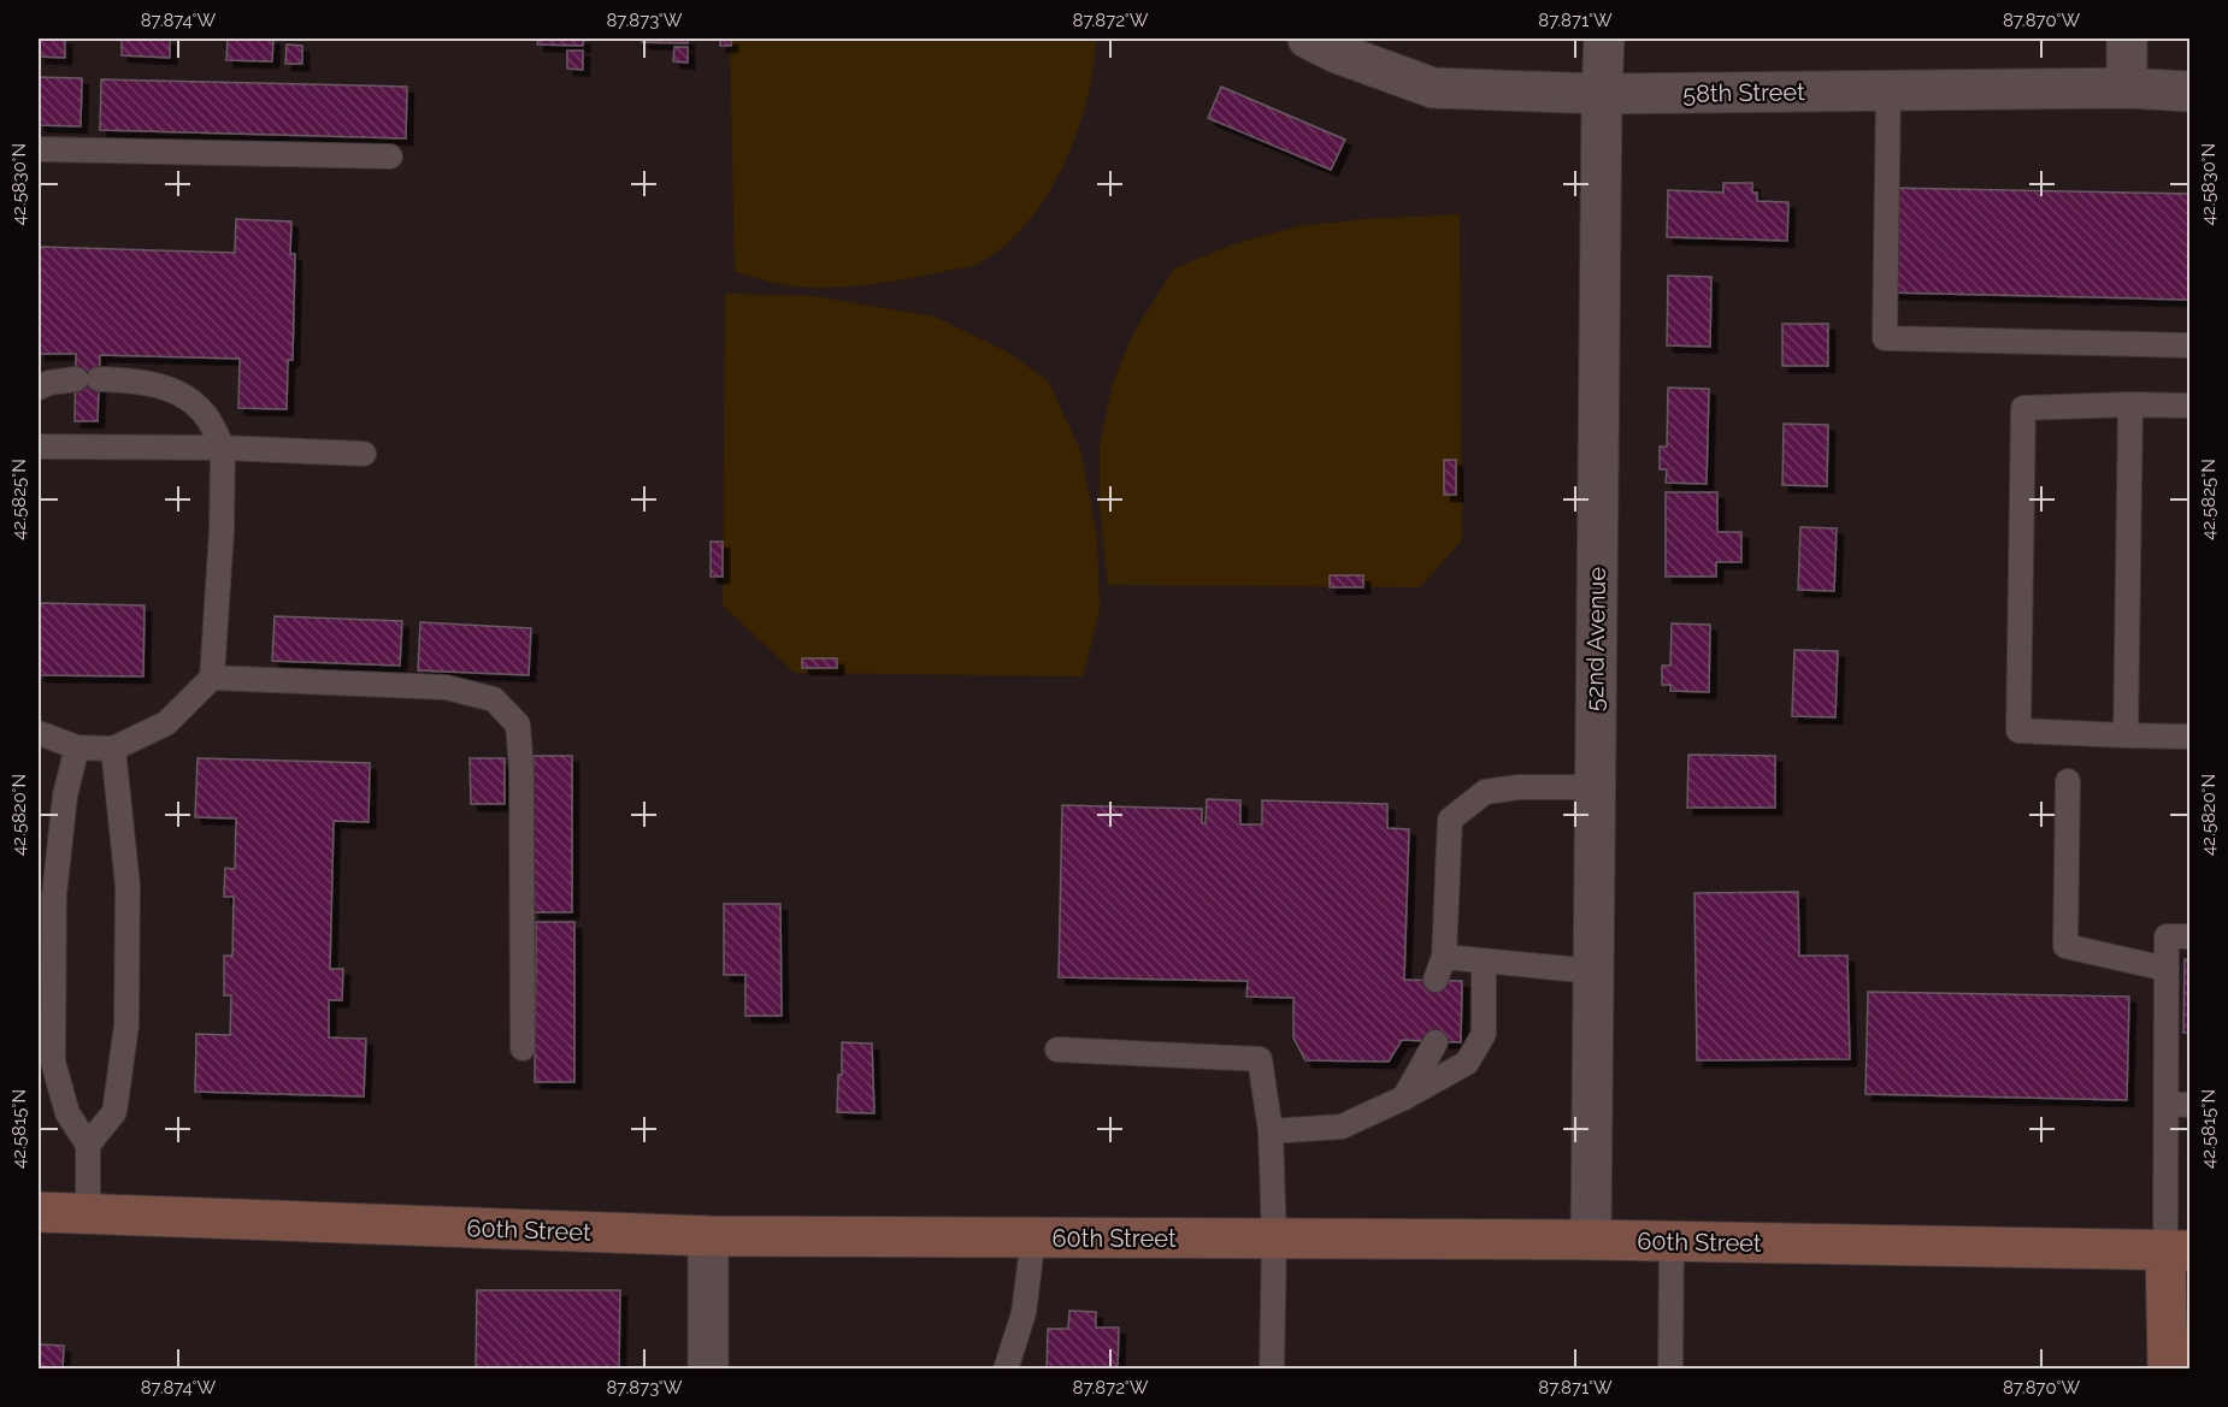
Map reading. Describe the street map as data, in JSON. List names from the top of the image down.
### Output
{
  "streets": {
    "street": ["58th Street", "52nd Avenue", "60th Street"]
  },
  "crossings": [
    ["58th Street", "52nd Avenue"],
    ["52nd Avenue", "60th Street"]
  ],
  "coordinates": [
    "87.874°W",
    "87.873°W",
    "87.872°W",
    "87.871°W",
    "87.870°W",
    "42.5830°N",
    "42.5825°N",
    "42.5820°N",
    "42.5815°N"
  ]
}
